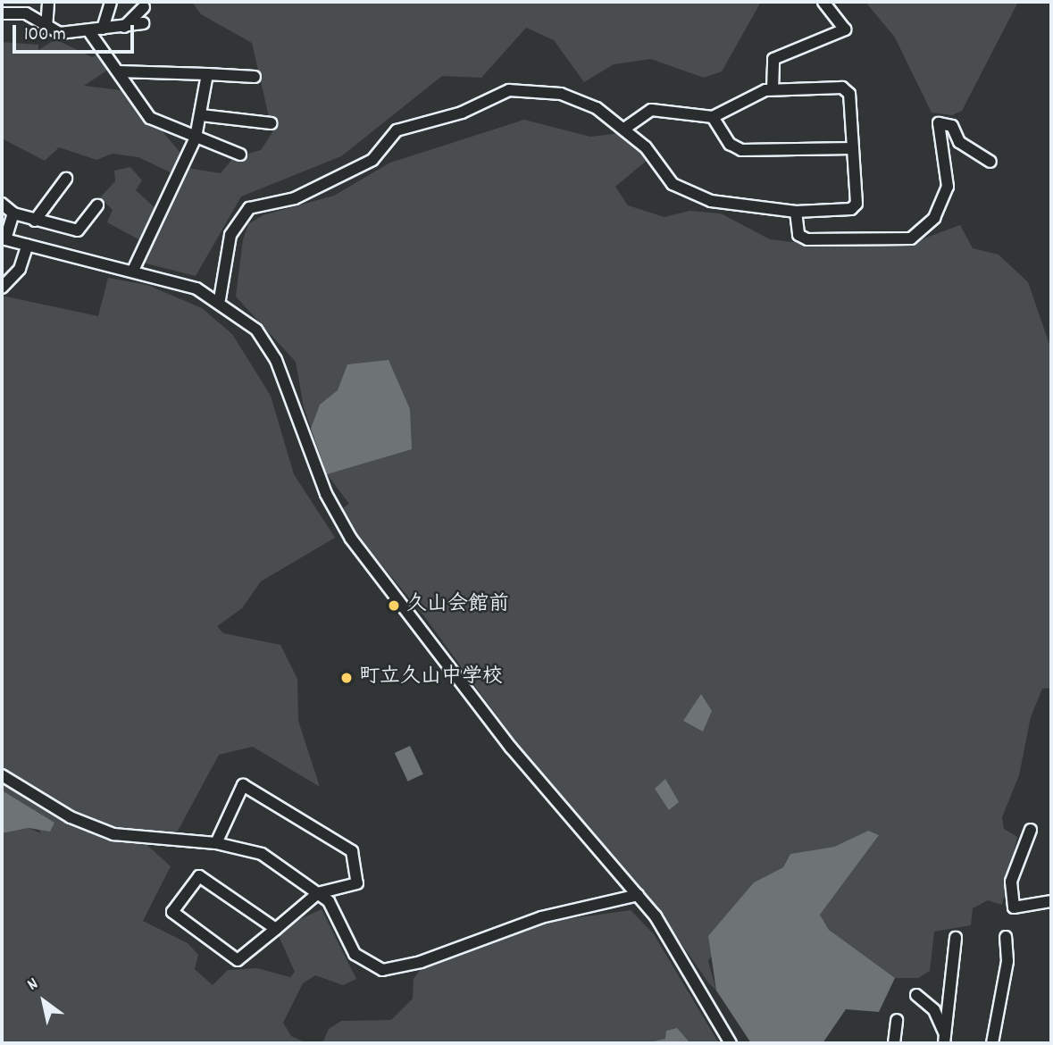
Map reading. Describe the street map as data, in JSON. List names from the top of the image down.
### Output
{
  "places": ["久山会館前", "町立久山中学校"],
  "scale_bar": "100 m",
  "north": "top left"
}
